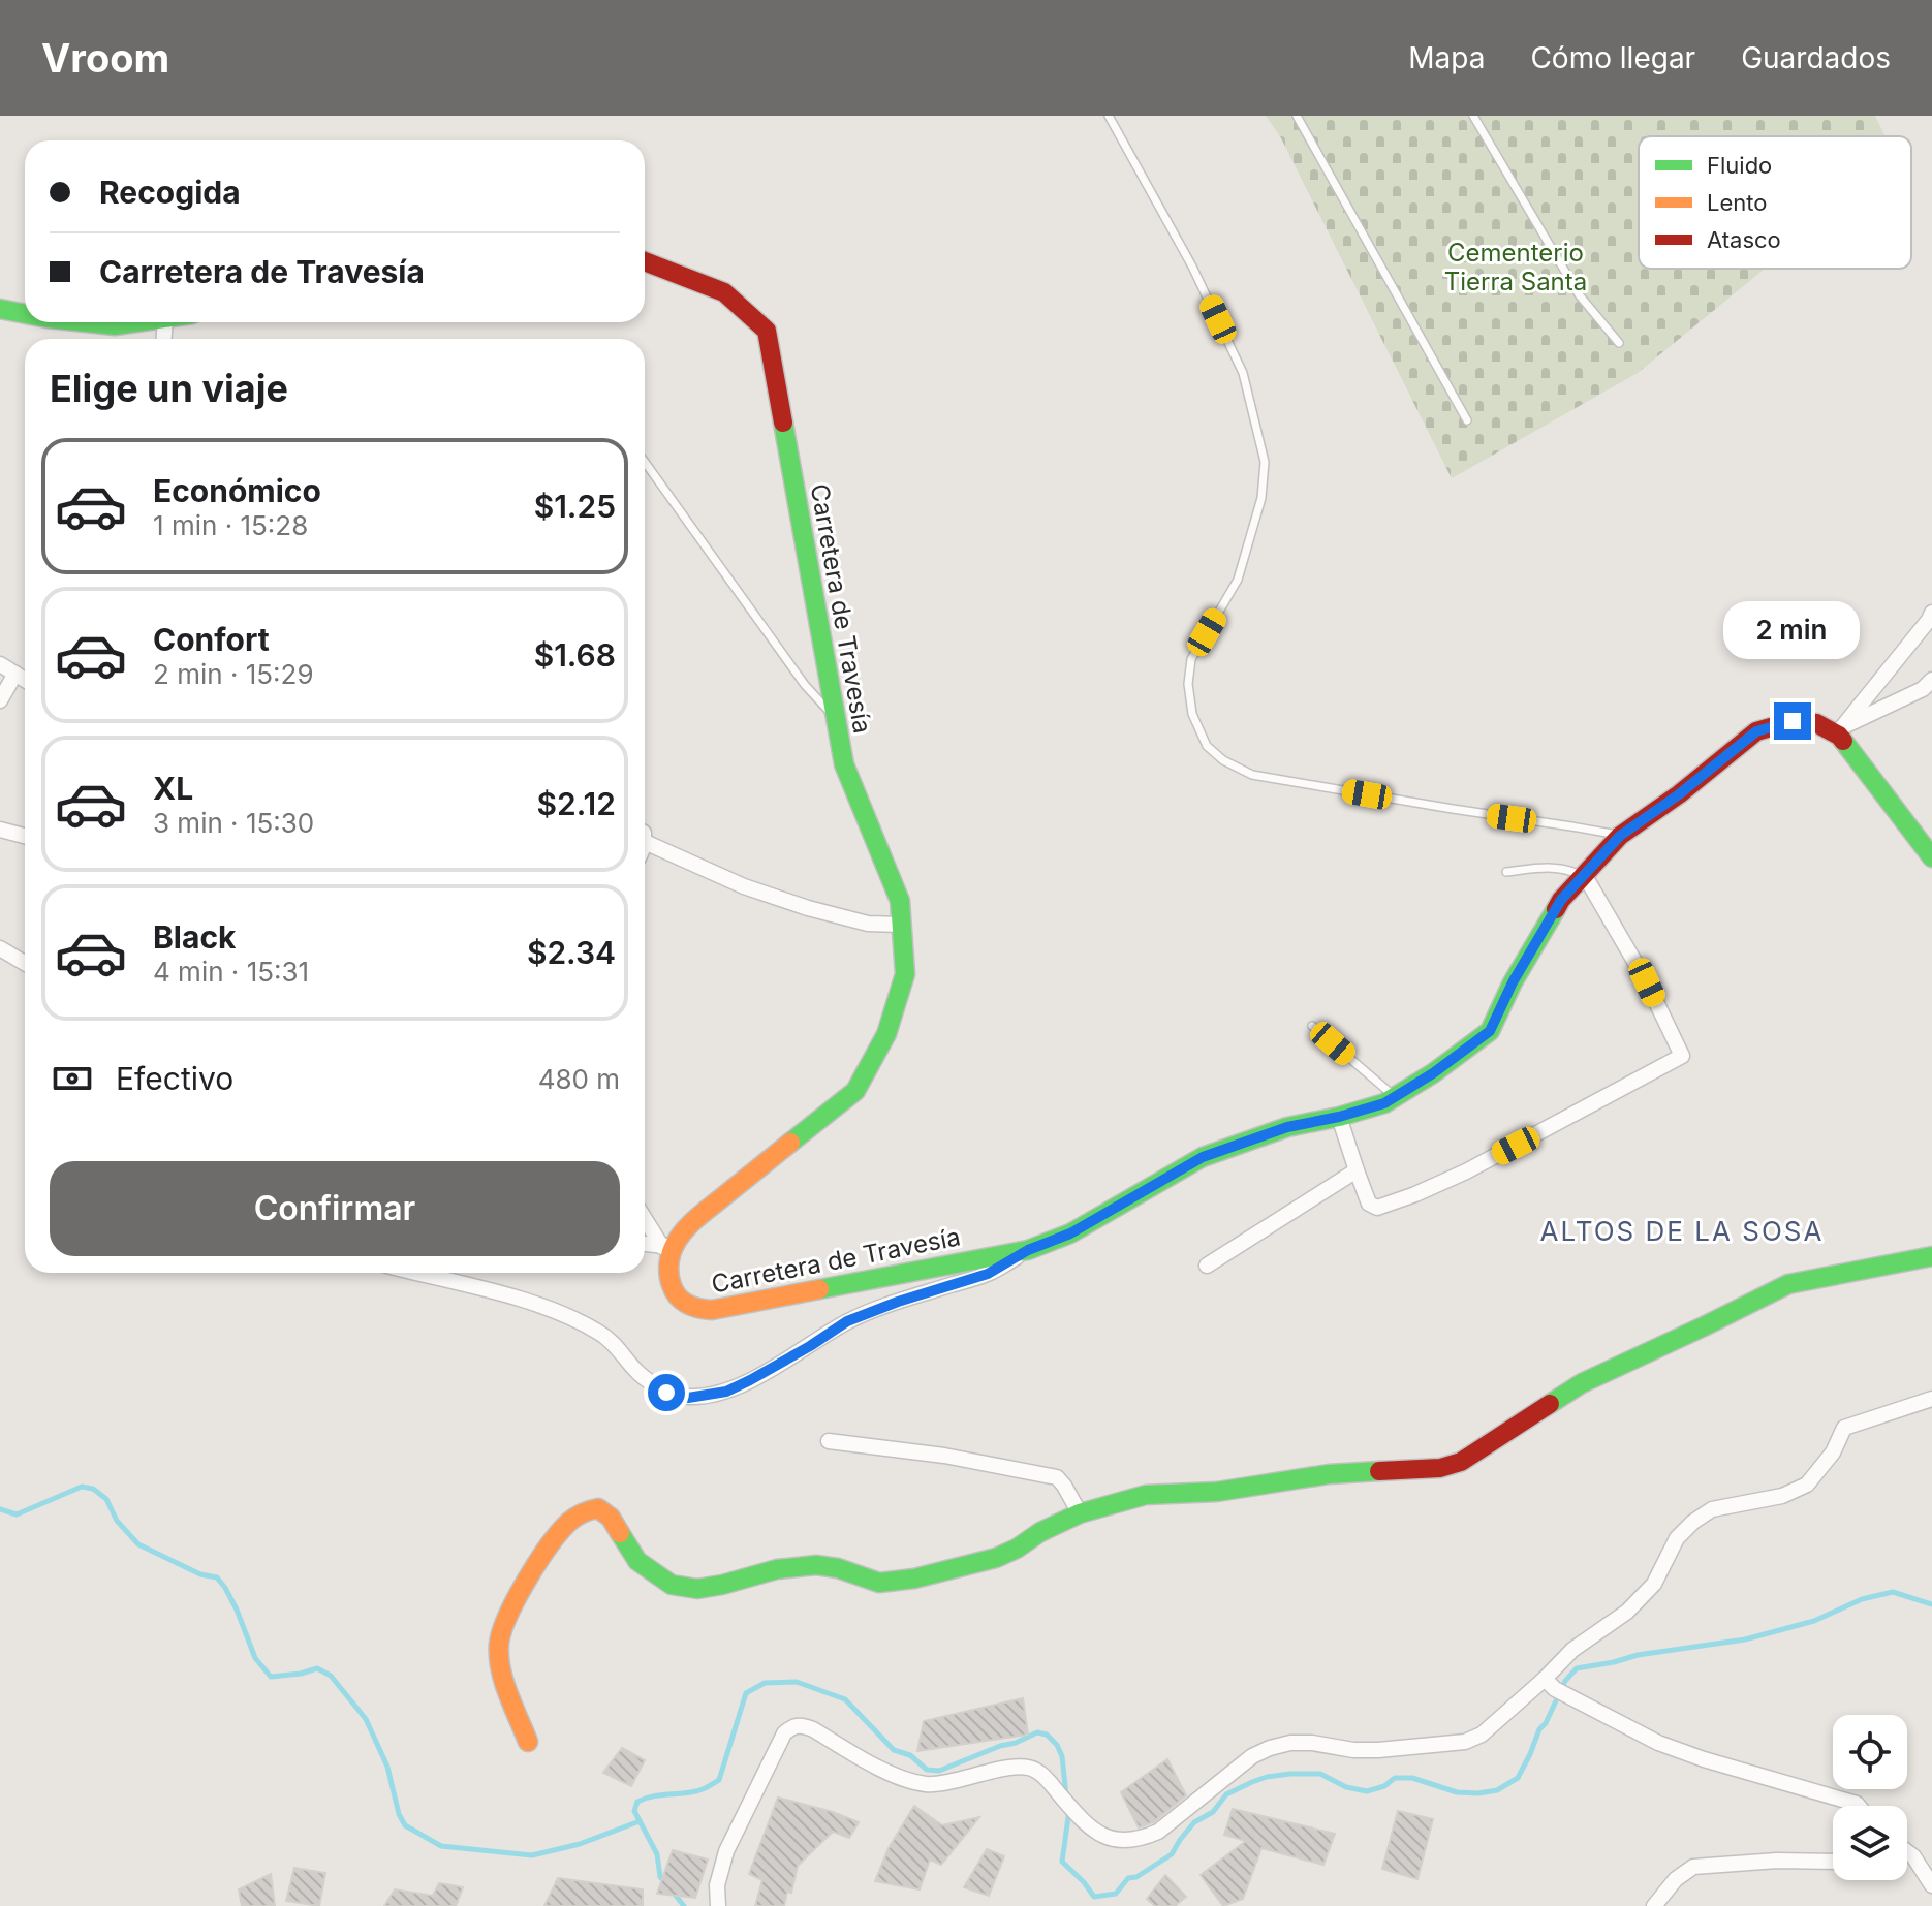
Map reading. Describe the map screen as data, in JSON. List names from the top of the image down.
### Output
{
  "streets": {
    "street": ["Carretera de Travesía"]
  },
  "districts": ["ALTOS DE LA SOSA"],
  "parks": ["Cementerio Tierra Santa"],
  "legend": ["Fluido", "Lento", "Atasco"],
  "page": {
    "header": "Vroom",
    "nav": ["Mapa", "Cómo llegar", "Guardados"],
    "banner": ["Recogida", "Carretera de Travesía"],
    "heading": "Elige un viaje",
    "list": [
      {
        "name": "Económico",
        "note": "1 min · 15:28",
        "value": "$1.25"
      },
      {
        "name": "Confort",
        "note": "2 min · 15:29",
        "value": "$1.68"
      },
      {
        "name": "XL",
        "note": "3 min · 15:30",
        "value": "$2.12"
      },
      {
        "name": "Black",
        "note": "4 min · 15:31",
        "value": "$2.34"
      }
    ],
    "bubble": "2 min",
    "pay": ["Efectivo", "480 m"],
    "buttons": "Confirmar"
  }
}
